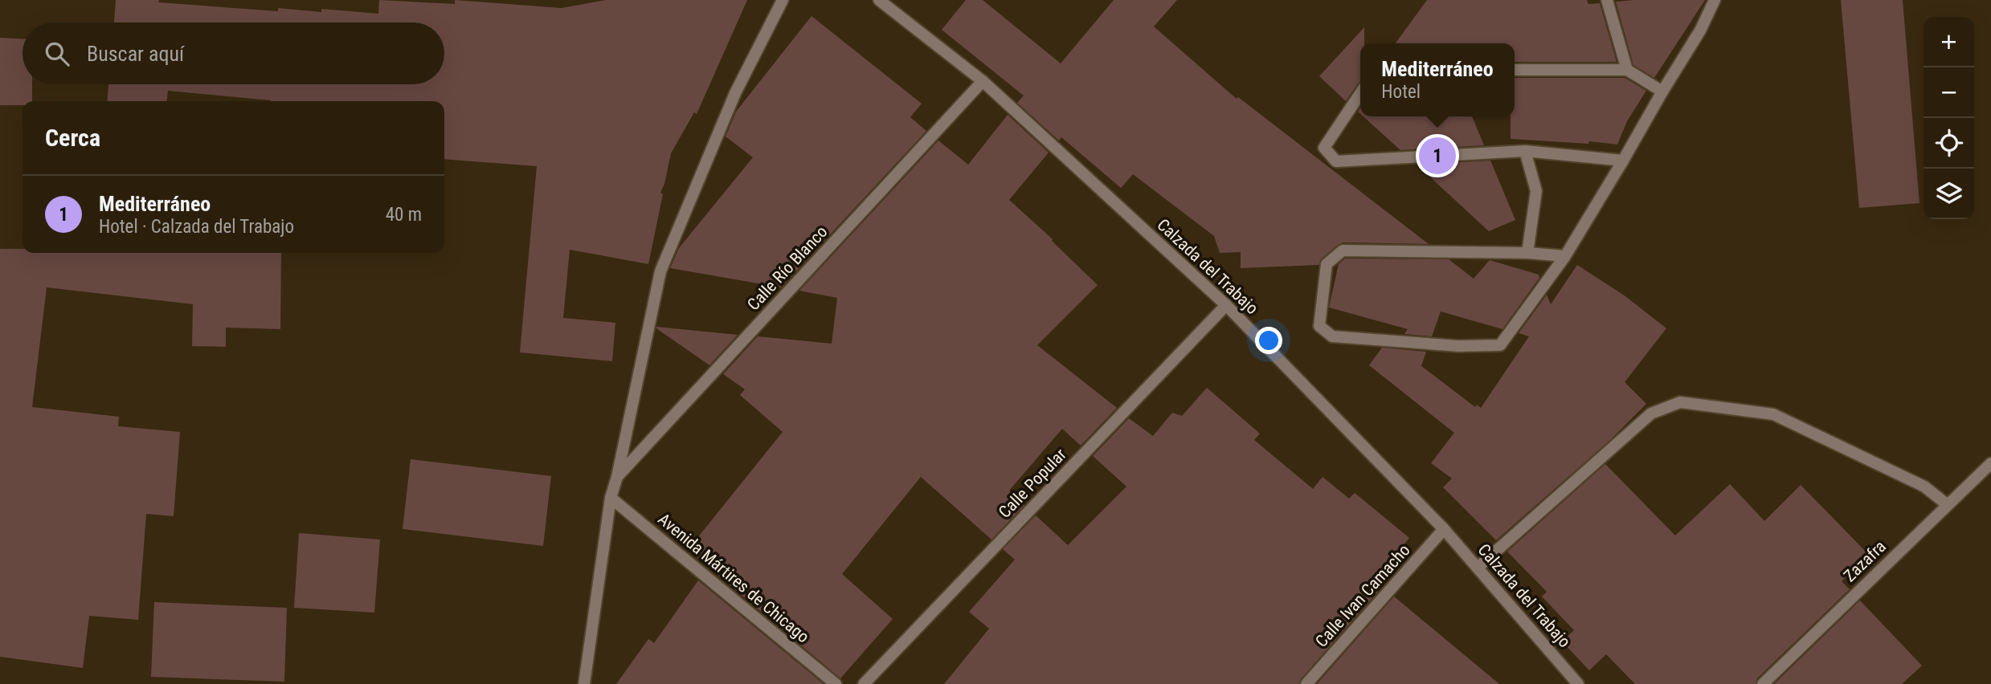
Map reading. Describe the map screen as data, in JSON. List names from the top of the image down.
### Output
{
  "streets": {
    "street": [
      "Calzada del Trabajo",
      "Calle Río Blanco",
      "Calle Popular",
      "Zazafra",
      "Avenida Mártires de Chicago",
      "Calle Ivan Camacho"
    ]
  },
  "crossings": [
    ["Calzada del Trabajo", "Calle Río Blanco"],
    ["Calzada del Trabajo", "Calle Popular"],
    ["Calzada del Trabajo", "Calle Ivan Camacho"],
    ["Calle Río Blanco", "Avenida Mártires de Chicago"]
  ],
  "page": {
    "map_buttons": ["+", "−"],
    "search": "Buscar aquí",
    "popup": ["Mediterráneo", "Hotel"],
    "heading": "Cerca",
    "pins": "1",
    "list": [
      {
        "mark": "1",
        "name": "Mediterráneo",
        "note": "Hotel · Calzada del Trabajo",
        "value": "40 m"
      }
    ]
  }
}
